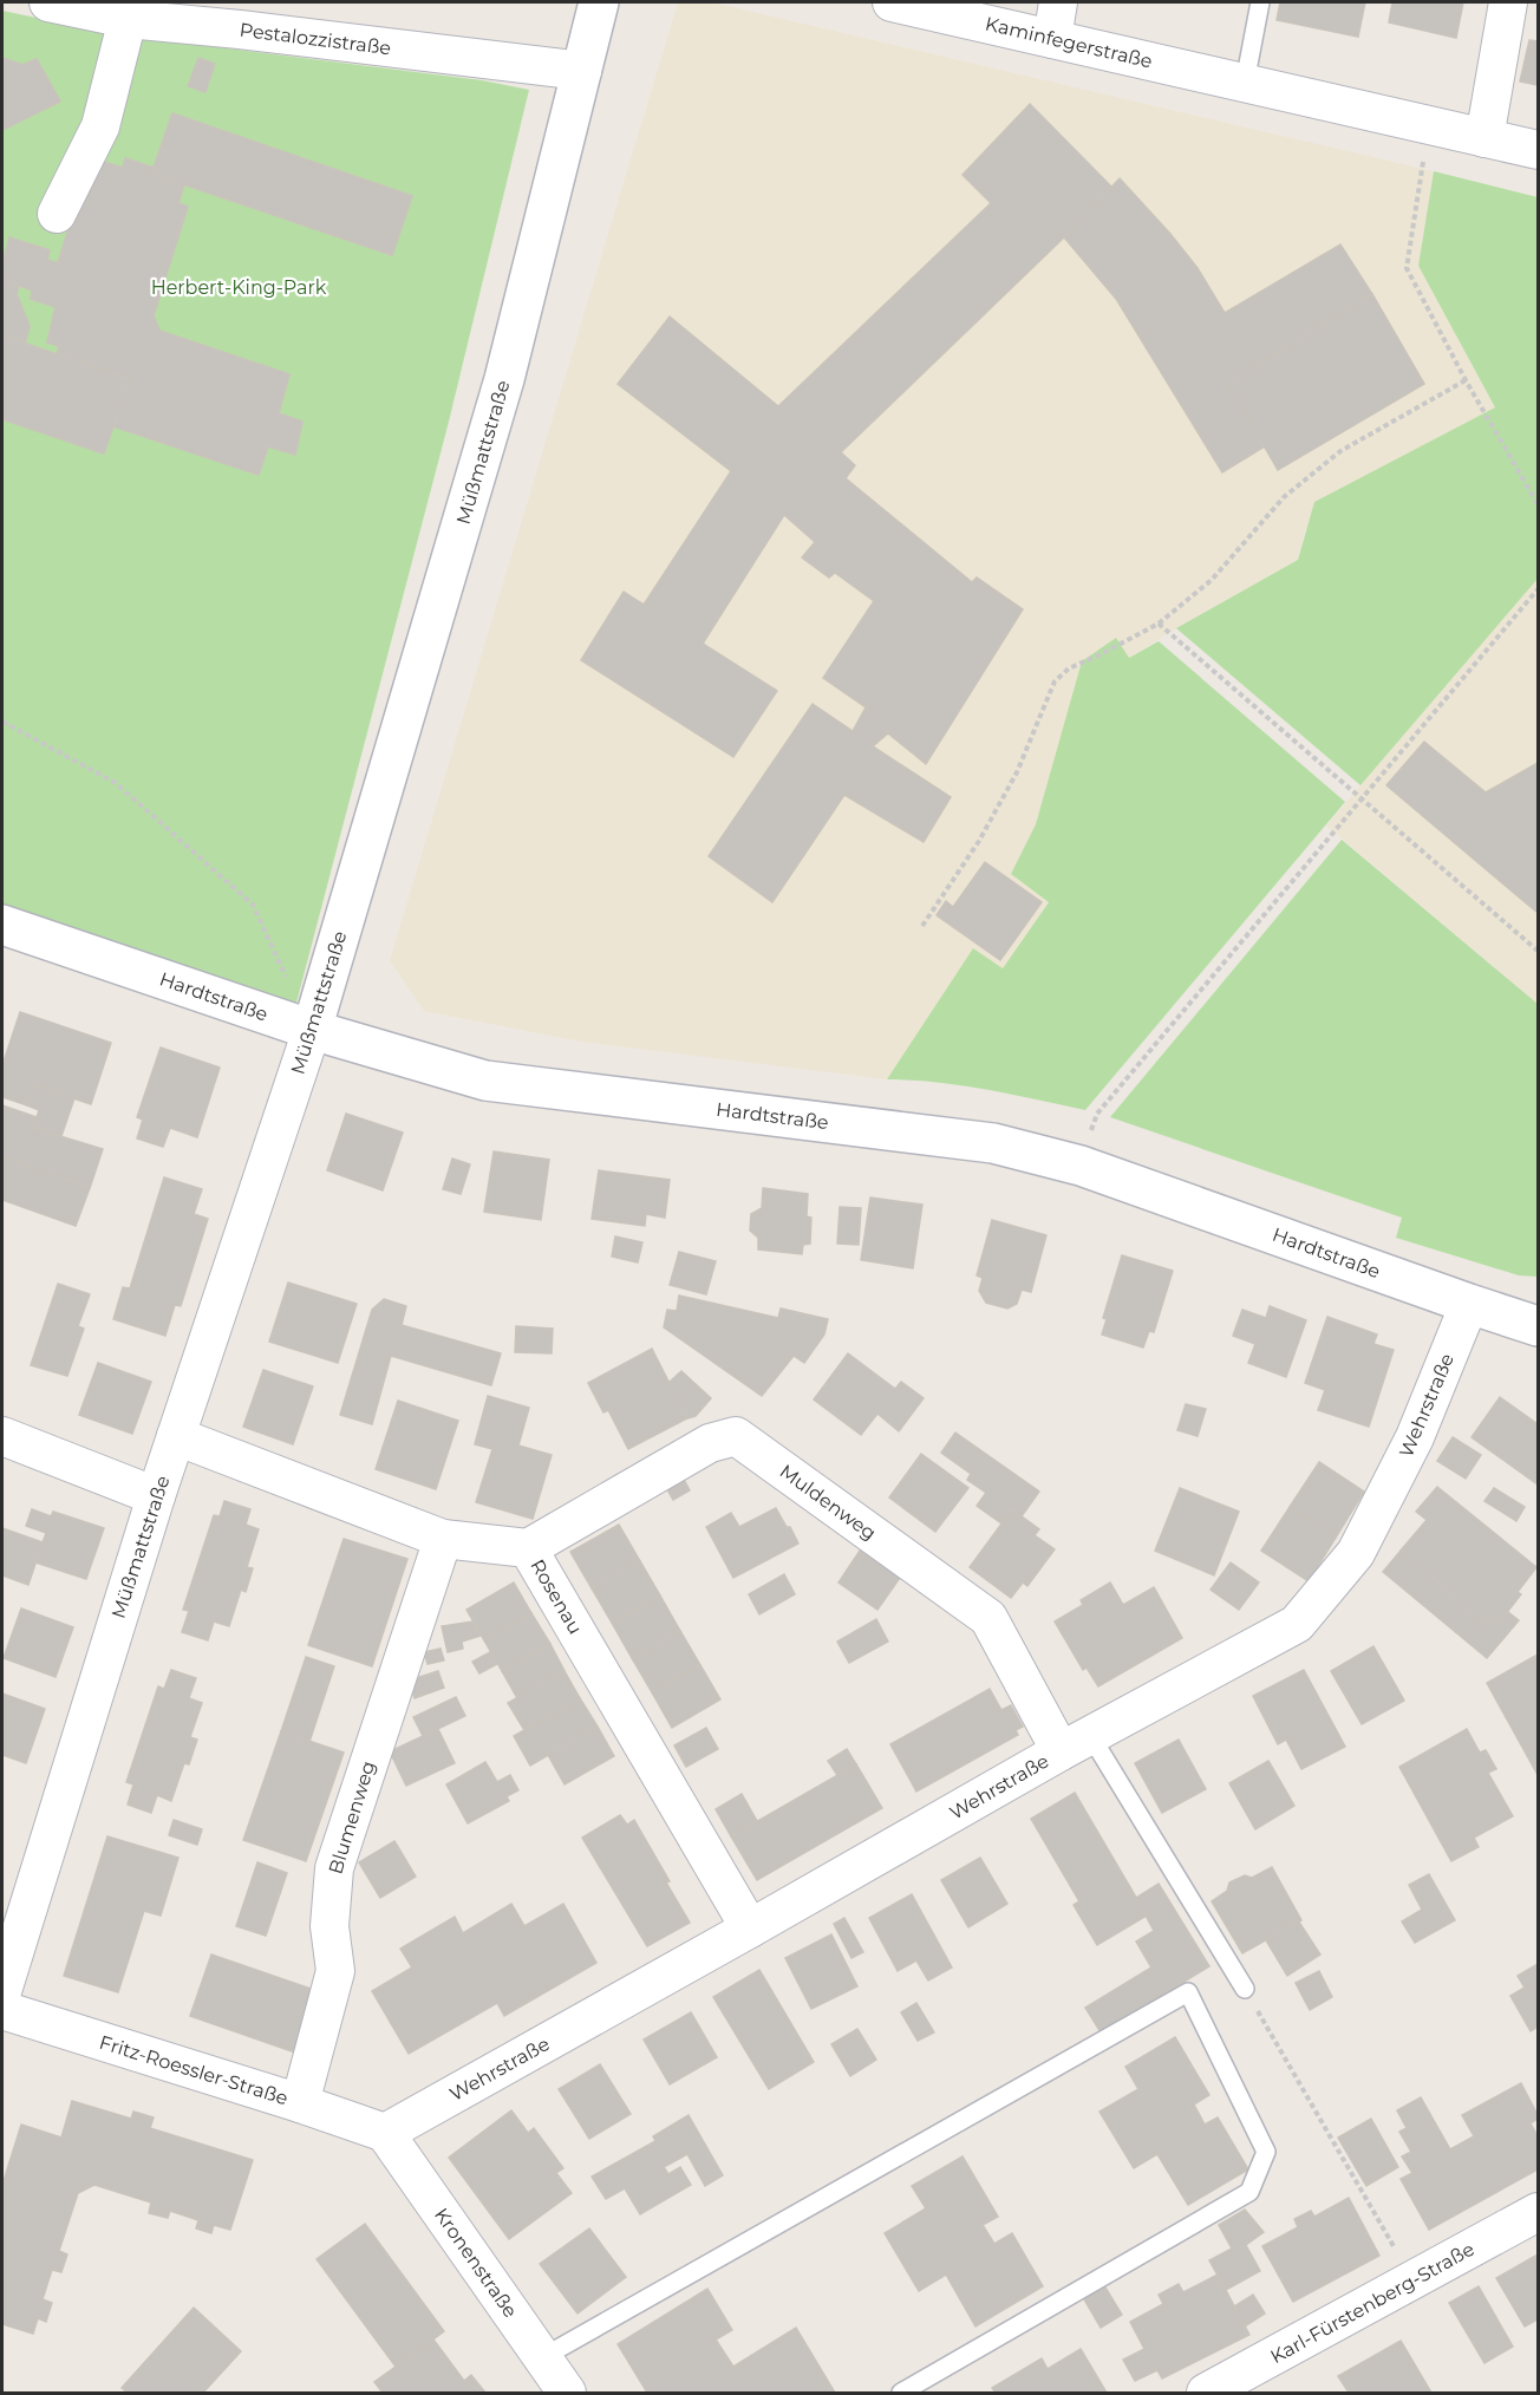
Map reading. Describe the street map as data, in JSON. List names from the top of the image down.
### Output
{
  "streets": {
    "street": [
      "Pestalozzistraße",
      "Kaminfegerstraße",
      "Müßmattstraße",
      "Hardtstraße",
      "Wehrstraße",
      "Muldenweg",
      "Rosenau",
      "Blumenweg",
      "Fritz-Roessler-Straße",
      "Kronenstraße",
      "Karl-Fürstenberg-Straße"
    ]
  },
  "crossings": [
    ["Pestalozzistraße", "Müßmattstraße"],
    ["Müßmattstraße", "Hardtstraße"],
    ["Müßmattstraße", "Rosenau"],
    ["Hardtstraße", "Wehrstraße"],
    ["Wehrstraße", "Muldenweg"],
    ["Wehrstraße", "Rosenau"],
    ["Wehrstraße", "Fritz-Roessler-Straße"],
    ["Wehrstraße", "Kronenstraße"],
    ["Muldenweg", "Rosenau"],
    ["Rosenau", "Blumenweg"],
    ["Blumenweg", "Fritz-Roessler-Straße"],
    ["Fritz-Roessler-Straße", "Kronenstraße"]
  ],
  "parks": ["Herbert-King-Park"]
}
